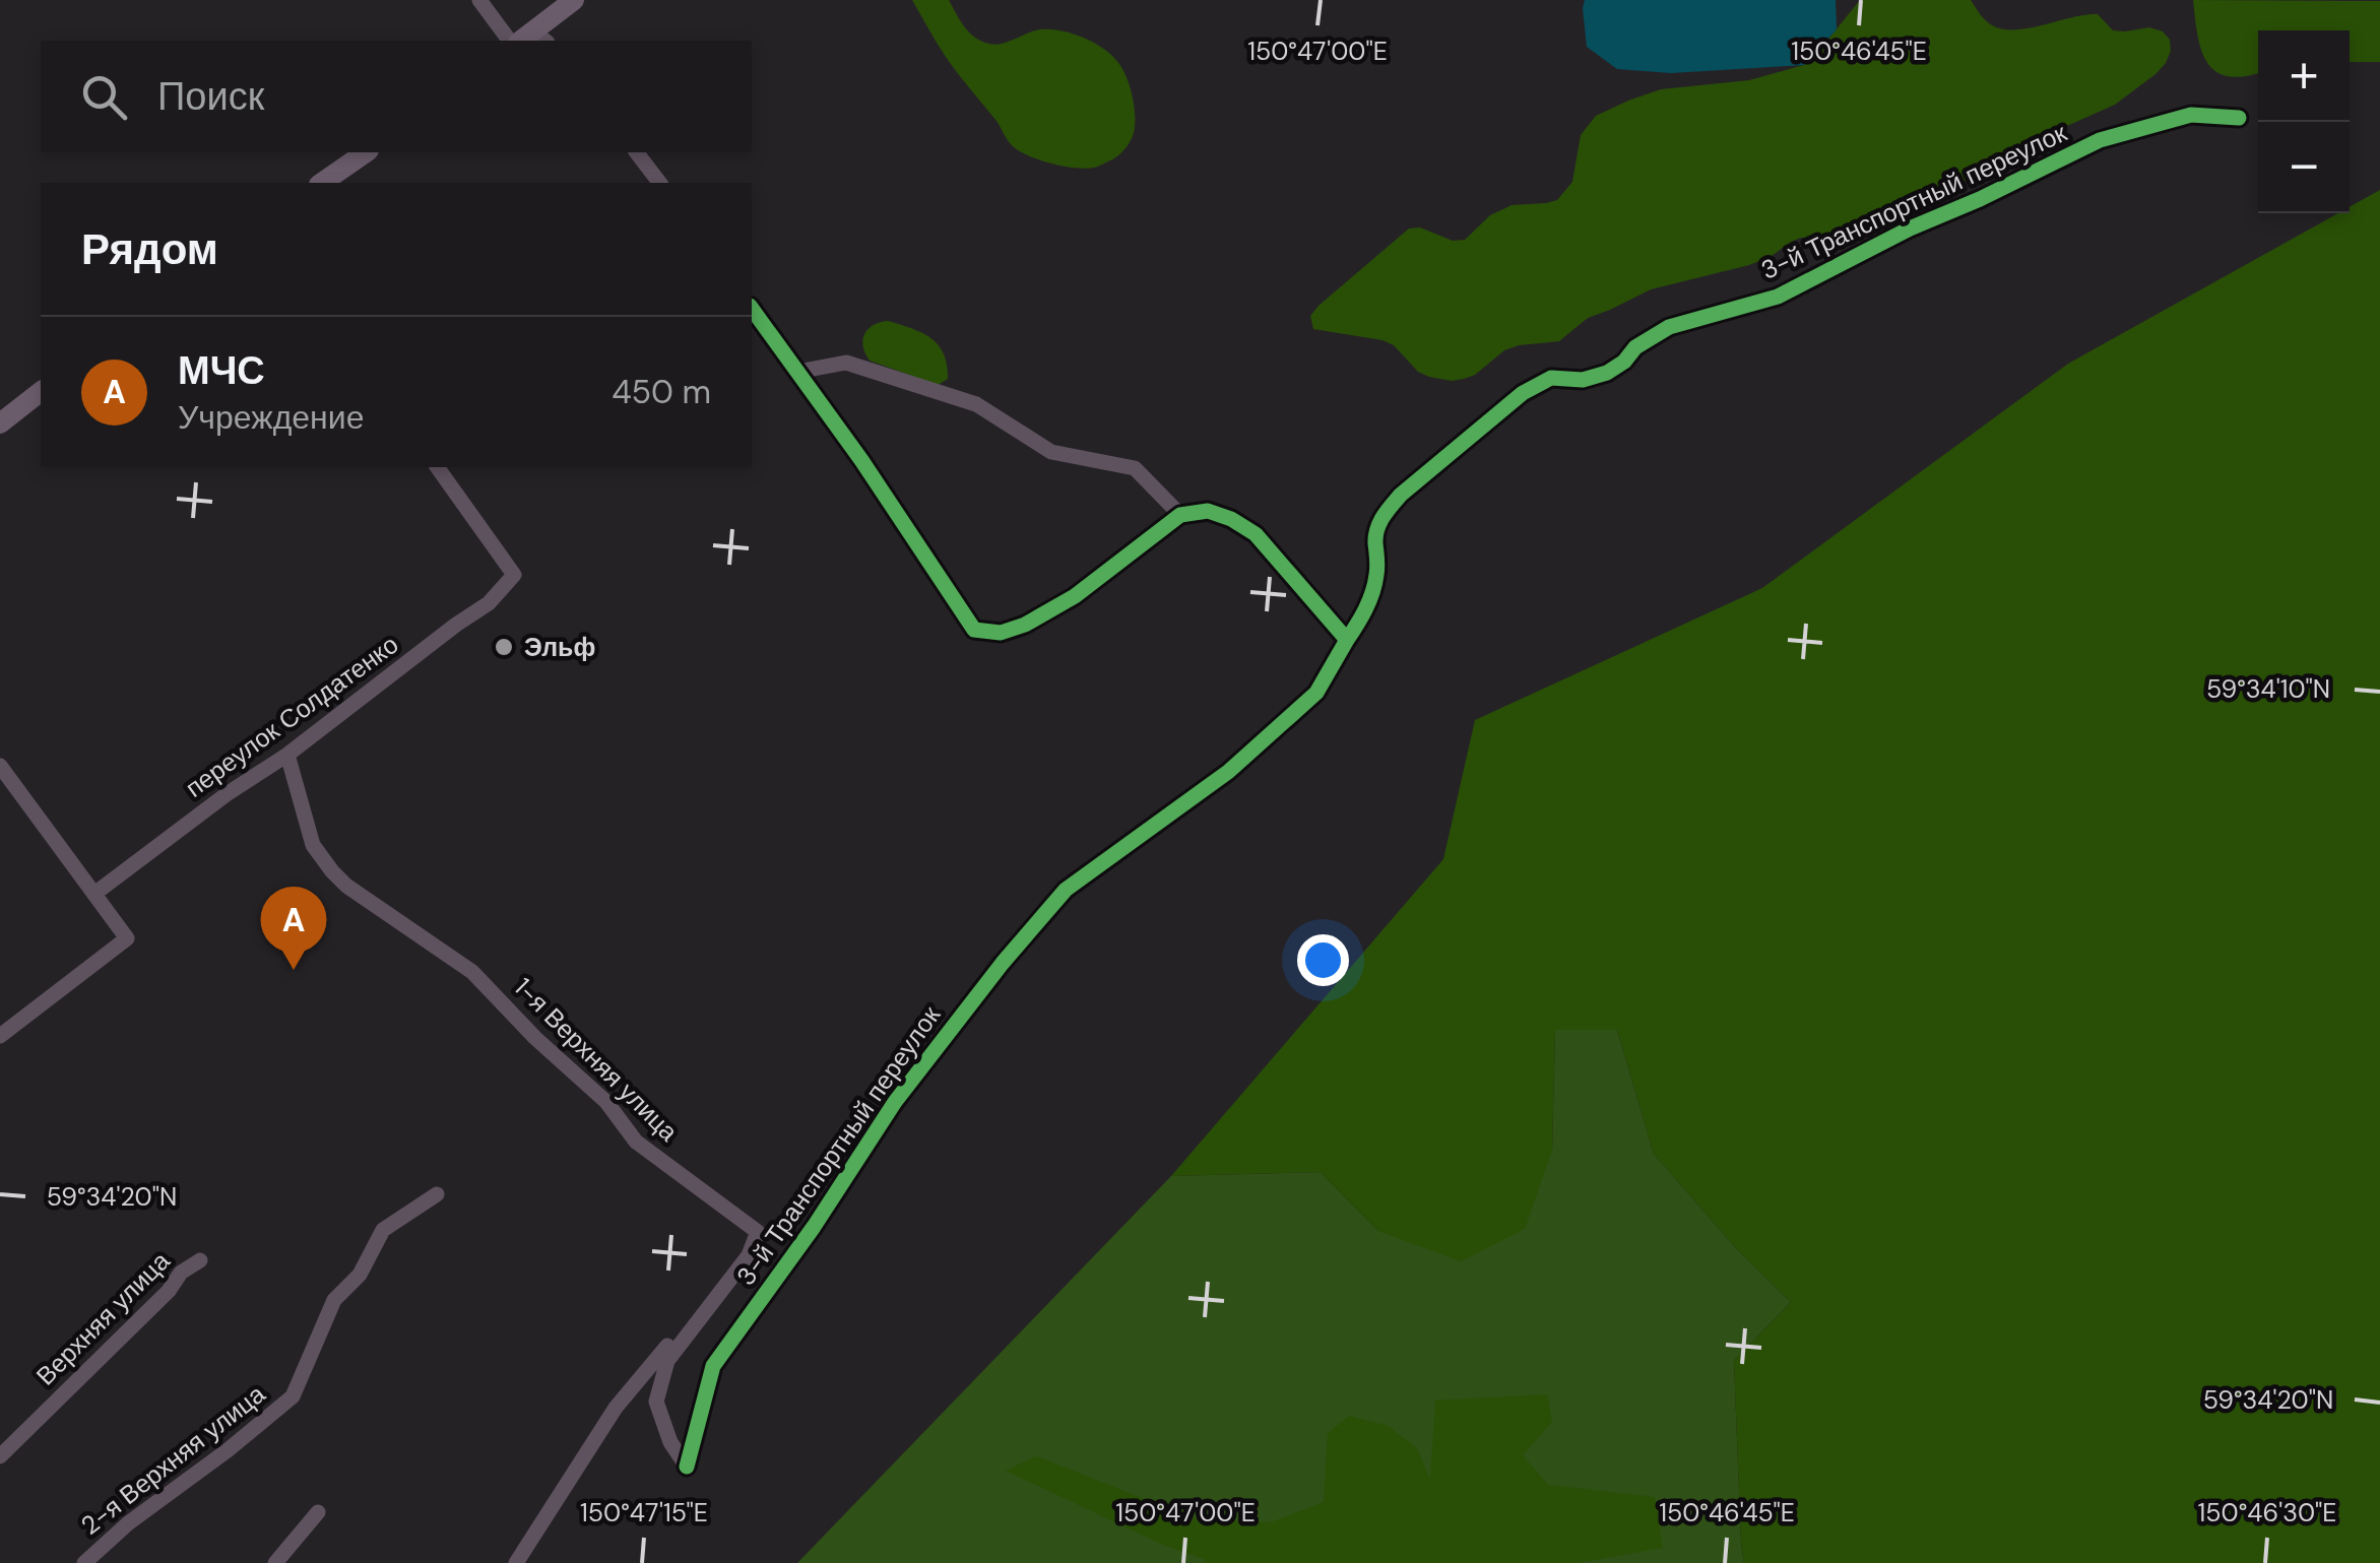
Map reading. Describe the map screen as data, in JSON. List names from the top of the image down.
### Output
{
  "streets": {
    "street": [
      "3-й Транспортный переулок",
      "переулок Солдатенко",
      "1-я Верхняя улица",
      "Верхняя улица",
      "2-я Верхняя улица"
    ]
  },
  "crossings": [
    ["3-й Транспортный переулок", "1-я Верхняя улица"],
    ["переулок Солдатенко", "1-я Верхняя улица"]
  ],
  "places": ["Эльф"],
  "page": {
    "map_buttons": ["+", "−"],
    "search": "Поиск",
    "heading": "Рядом",
    "list": [
      {
        "mark": "A",
        "name": "МЧС",
        "note": "Учреждение",
        "value": "450 m"
      }
    ],
    "pins": "A"
  },
  "coordinates": [
    "150°47'00\"E",
    "150°46'45\"E",
    "59°34'10\"N",
    "59°34'20\"N",
    "150°47'15\"E",
    "150°46'30\"E"
  ]
}
